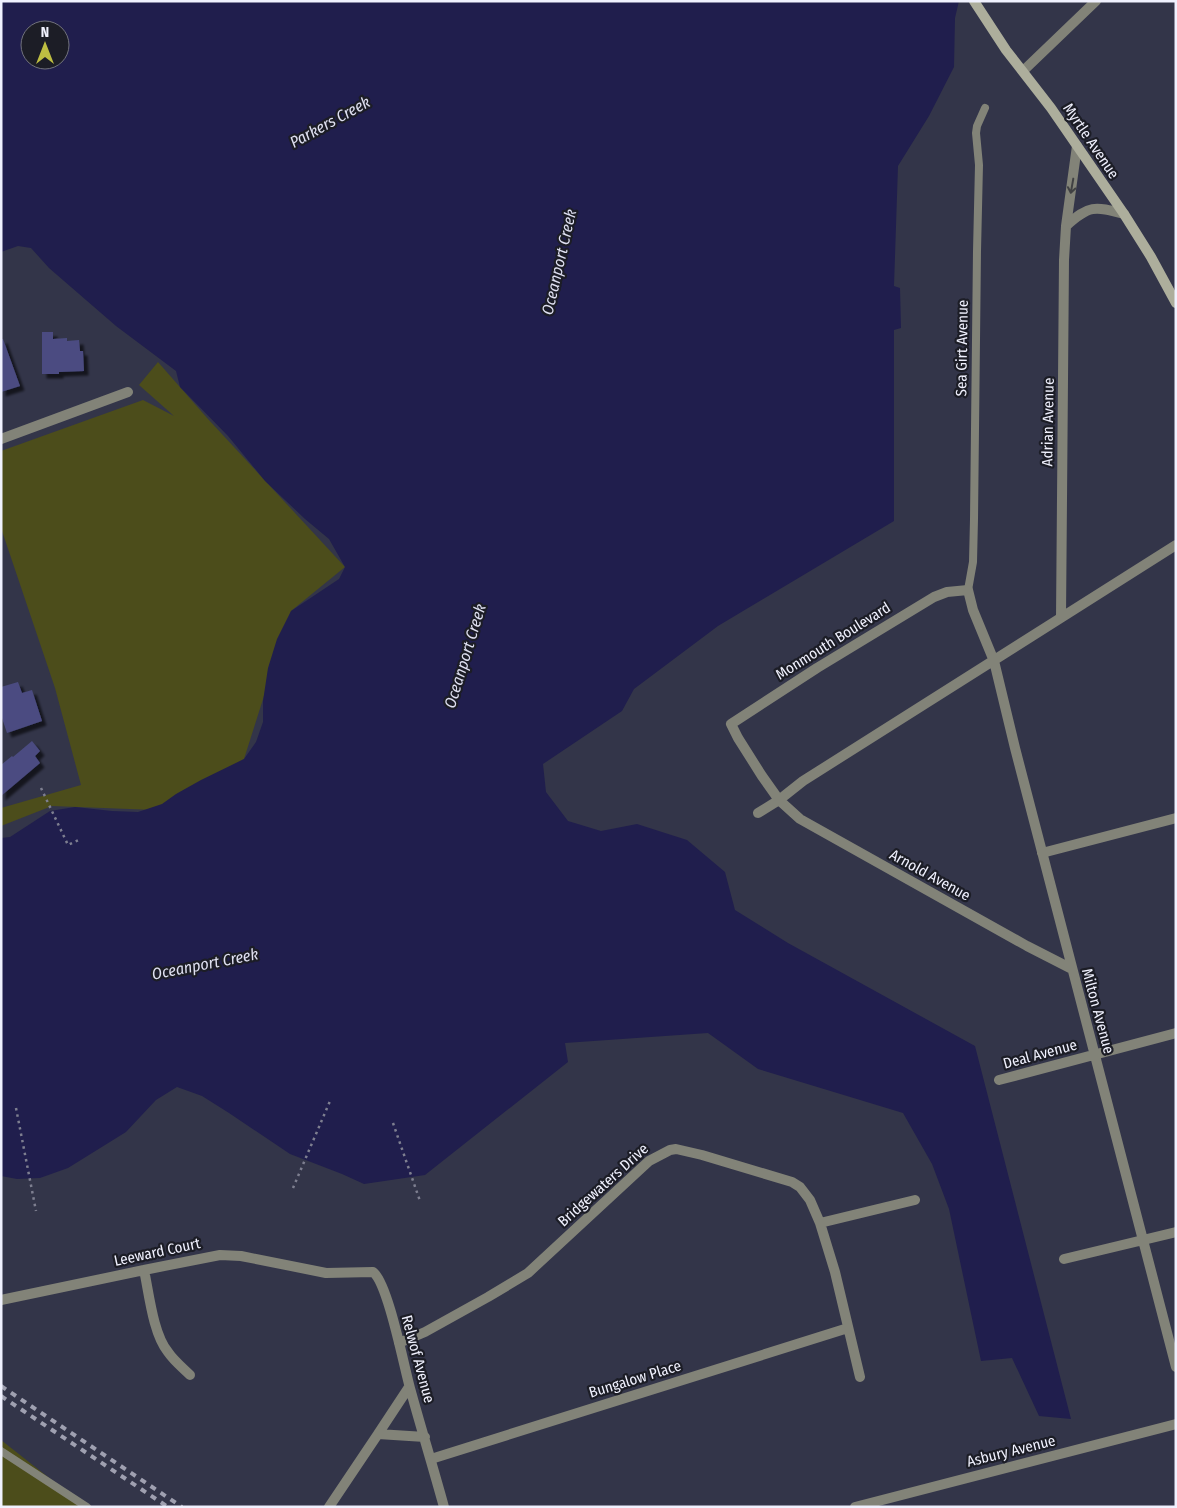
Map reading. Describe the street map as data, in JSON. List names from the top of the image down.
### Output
{
  "streets": {
    "main road": ["Myrtle Avenue"],
    "street": [
      "Adrian Avenue",
      "Monmouth Boulevard",
      "Arnold Avenue",
      "Milton Avenue",
      "Deal Avenue",
      "Bridgewaters Drive",
      "Leeward Court",
      "Relwof Avenue",
      "Bungalow Place",
      "Asbury Avenue"
    ],
    "lane": ["Sea Girt Avenue"]
  },
  "crossings": [
    ["Myrtle Avenue", "Adrian Avenue"],
    ["Sea Girt Avenue", "Monmouth Boulevard"],
    ["Monmouth Boulevard", "Arnold Avenue"],
    ["Arnold Avenue", "Milton Avenue"],
    ["Milton Avenue", "Deal Avenue"],
    ["Bridgewaters Drive", "Relwof Avenue"],
    ["Bridgewaters Drive", "Bungalow Place"],
    ["Leeward Court", "Relwof Avenue"],
    ["Relwof Avenue", "Bungalow Place"]
  ],
  "water": ["Parkers Creek", "Oceanport Creek"],
  "north": "top"
}
